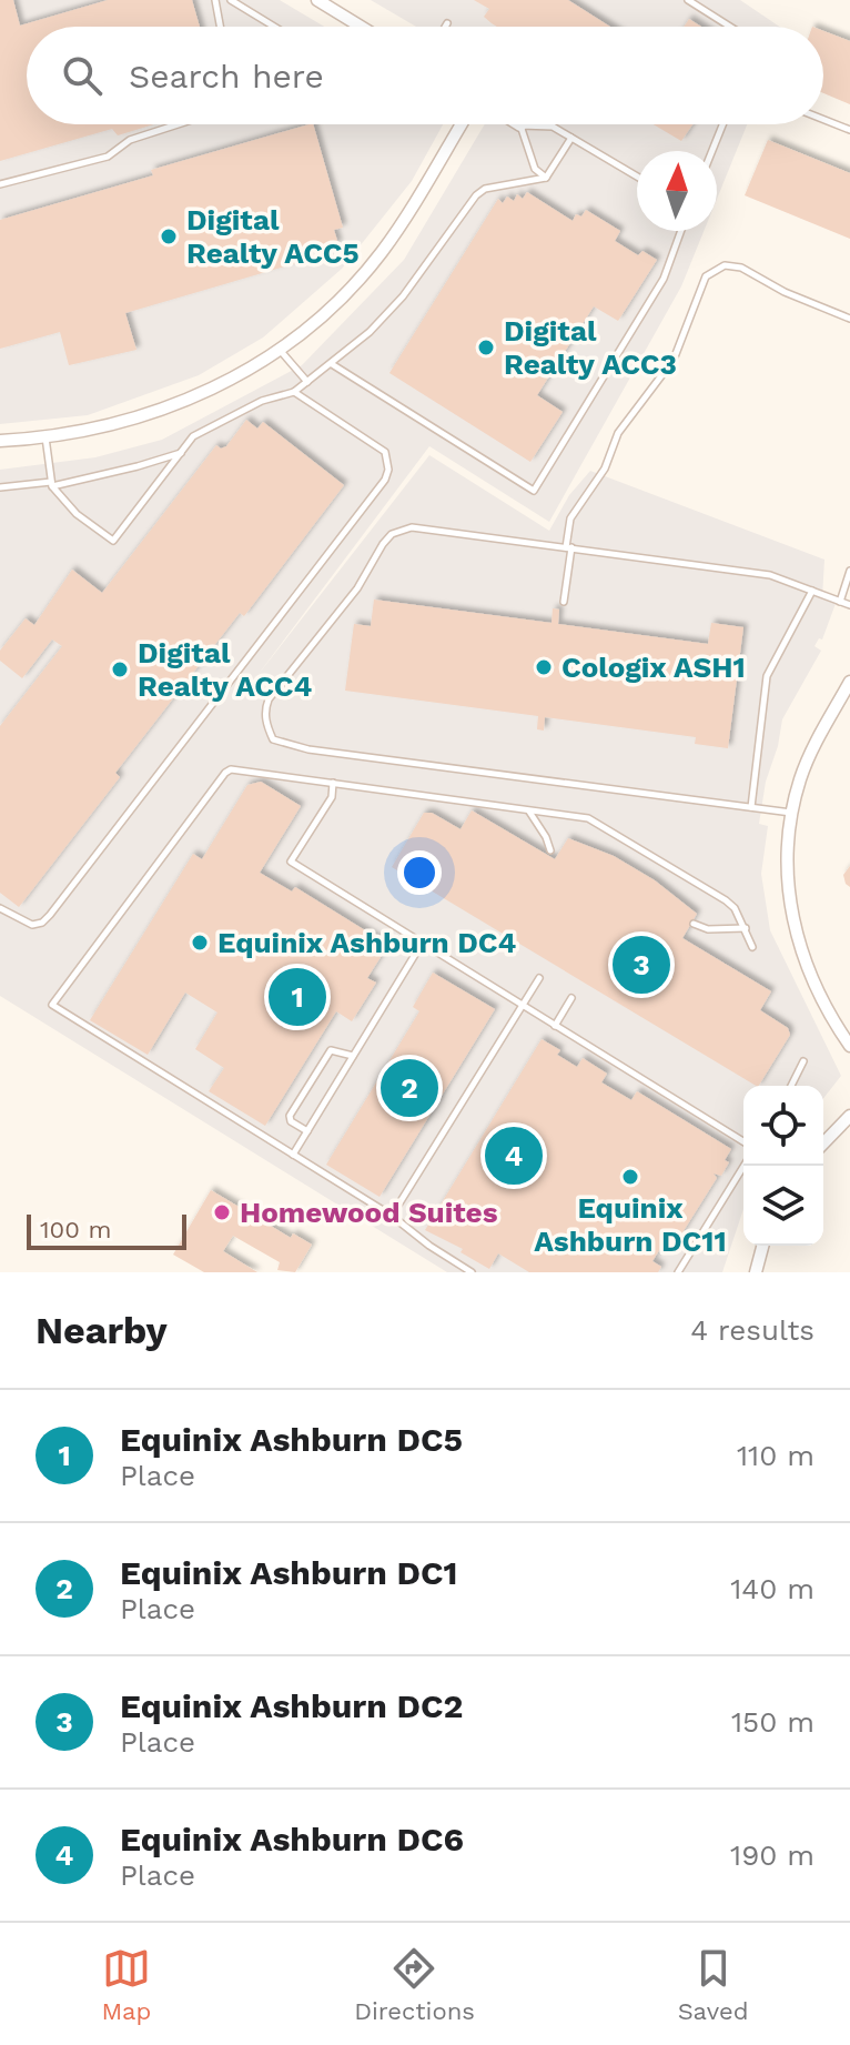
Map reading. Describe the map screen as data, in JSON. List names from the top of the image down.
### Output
{
  "places": [
    "Digital Realty ACC5",
    "Digital Realty ACC3",
    "Cologix ASH1",
    "Digital Realty ACC4",
    "Equinix Ashburn DC4",
    "Equinix Ashburn DC11",
    "Homewood Suites"
  ],
  "scale_bar": "100 m",
  "north": "top",
  "page": {
    "search": "Search here",
    "pins": [
      "3",
      "1",
      "2",
      "4"
    ],
    "scale": "100 m",
    "heading": ["Nearby", "4 results"],
    "list": [
      {
        "mark": "1",
        "name": "Equinix Ashburn DC5",
        "note": "Place",
        "value": "110 m"
      },
      {
        "mark": "2",
        "name": "Equinix Ashburn DC1",
        "note": "Place",
        "value": "140 m"
      },
      {
        "mark": "3",
        "name": "Equinix Ashburn DC2",
        "note": "Place",
        "value": "150 m"
      },
      {
        "mark": "4",
        "name": "Equinix Ashburn DC6",
        "note": "Place",
        "value": "190 m"
      }
    ],
    "nav": ["Map", "Directions", "Saved"]
  }
}
